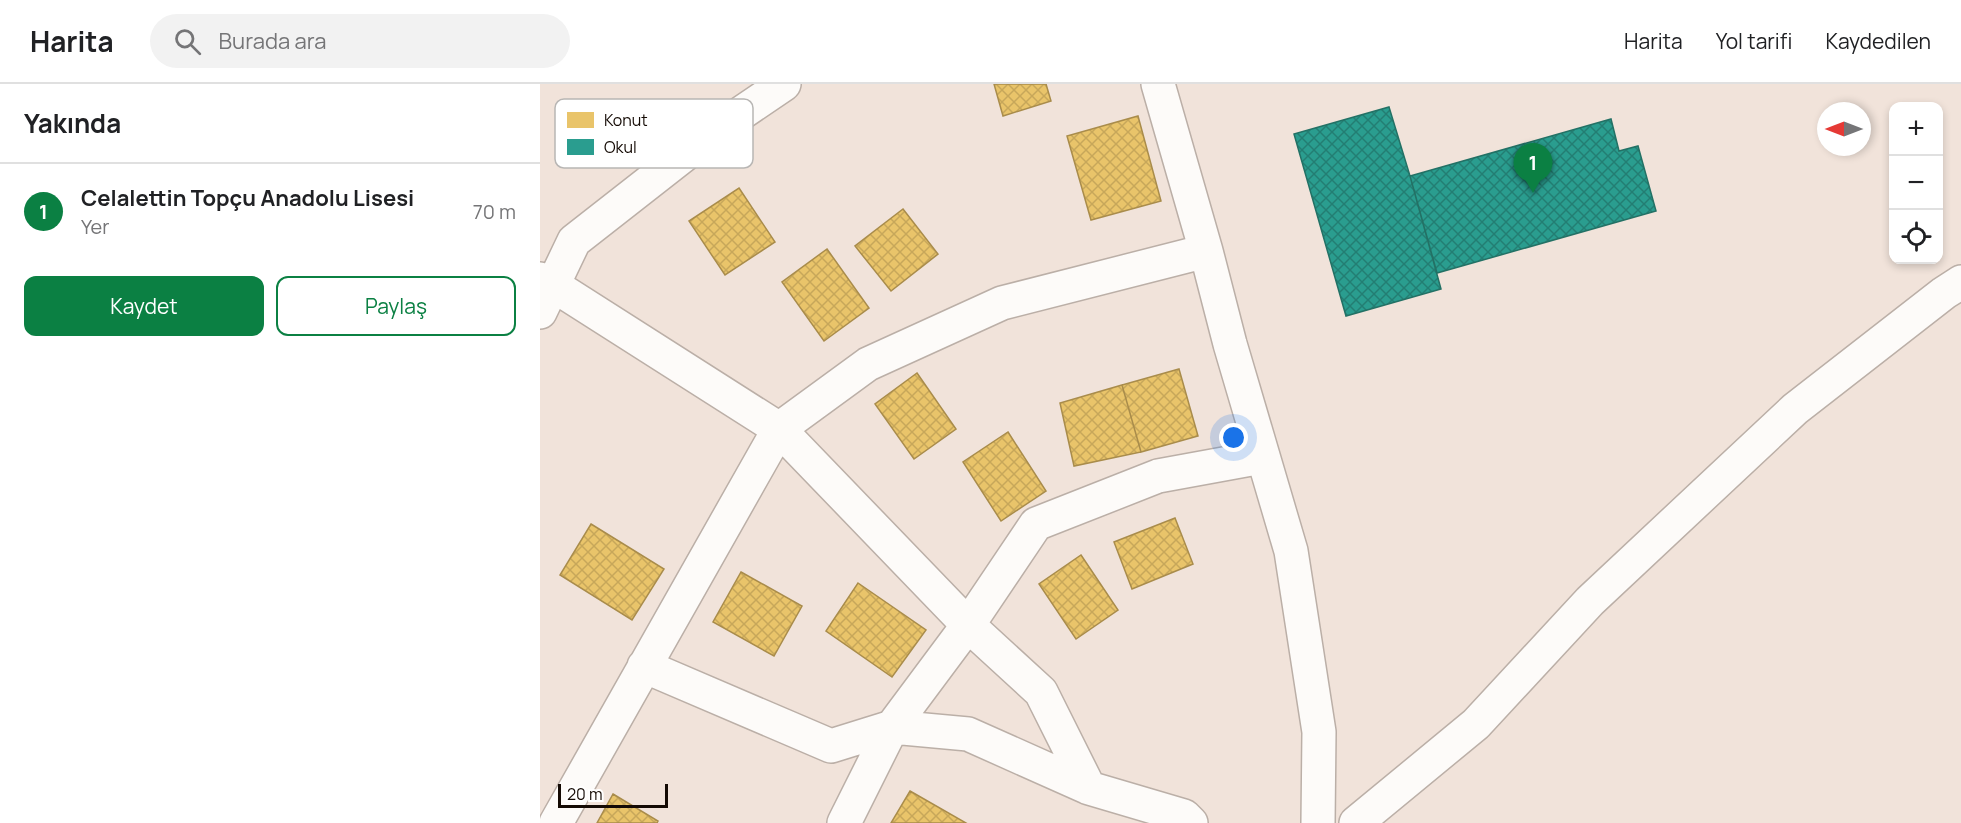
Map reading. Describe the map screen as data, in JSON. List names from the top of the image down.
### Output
{
  "legend": ["Konut", "Okul"],
  "scale_bar": "20 m",
  "north": "left",
  "page": {
    "header": "Harita",
    "search": "Burada ara",
    "nav": ["Harita", "Yol tarifi", "Kaydedilen"],
    "heading": "Yakında",
    "map_buttons": ["+", "−"],
    "pins": "1",
    "list": [
      {
        "mark": "1",
        "name": "Celalettin Topçu Anadolu Lisesi",
        "note": "Yer",
        "value": "70 m"
      }
    ],
    "buttons": ["Kaydet", "Paylaş"],
    "scale": "20 m"
  }
}
